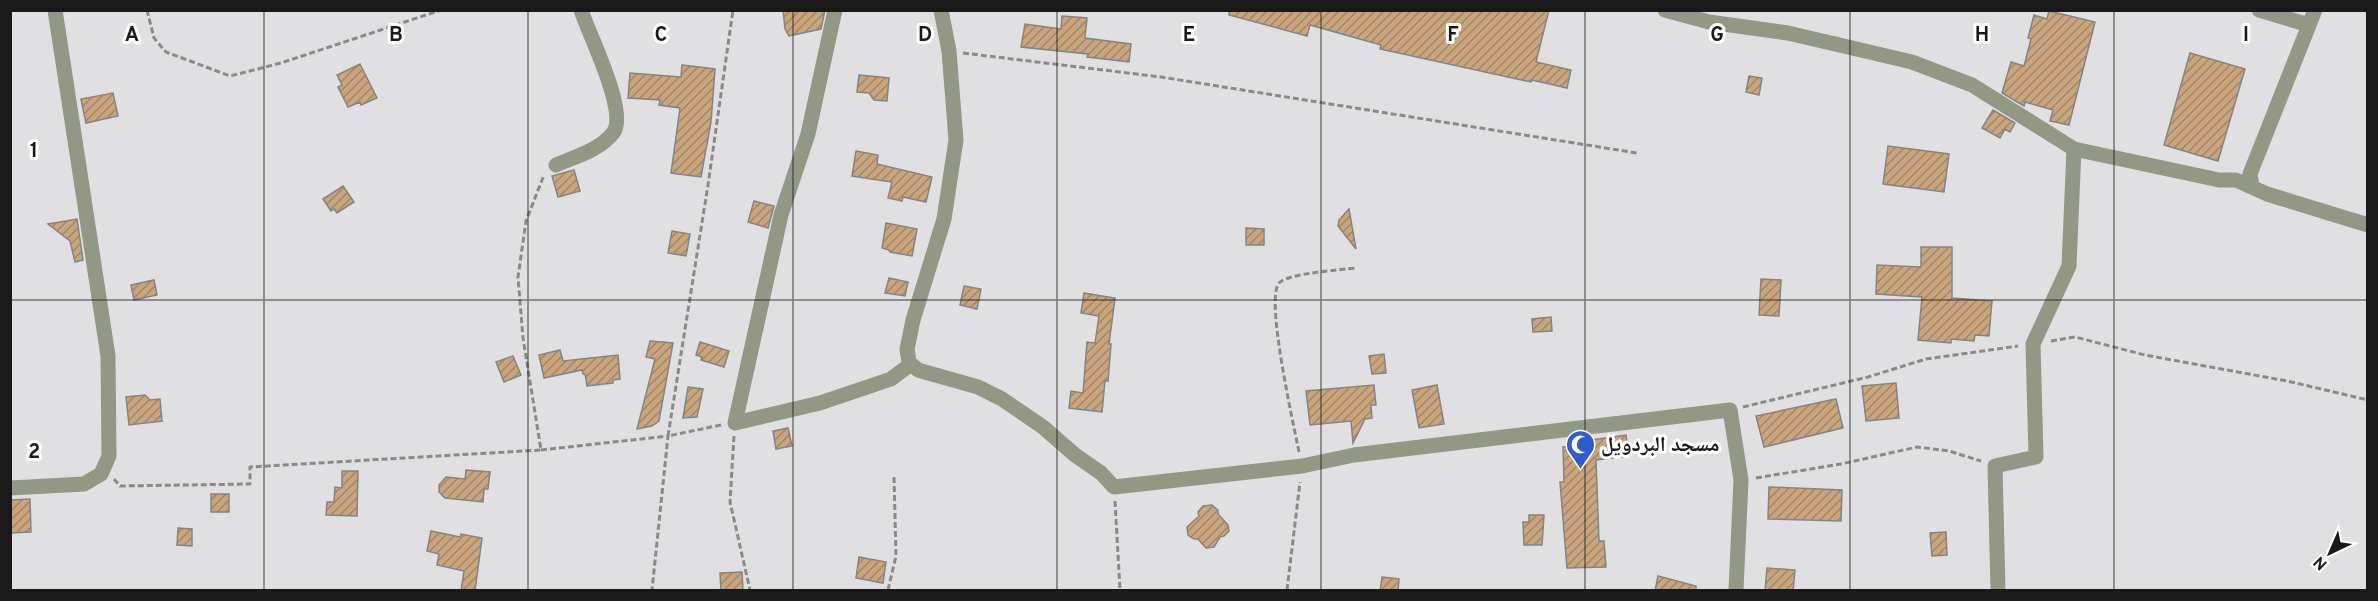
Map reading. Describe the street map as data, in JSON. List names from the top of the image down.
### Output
{
  "places": {
    "mosque": ["مسجد البردويل"]
  },
  "north": "bottom left",
  "grid": {
    "columns": [
      "A",
      "B",
      "C",
      "D",
      "E",
      "F",
      "G",
      "H",
      "I"
    ],
    "rows": ["1", "2"]
  }
}
